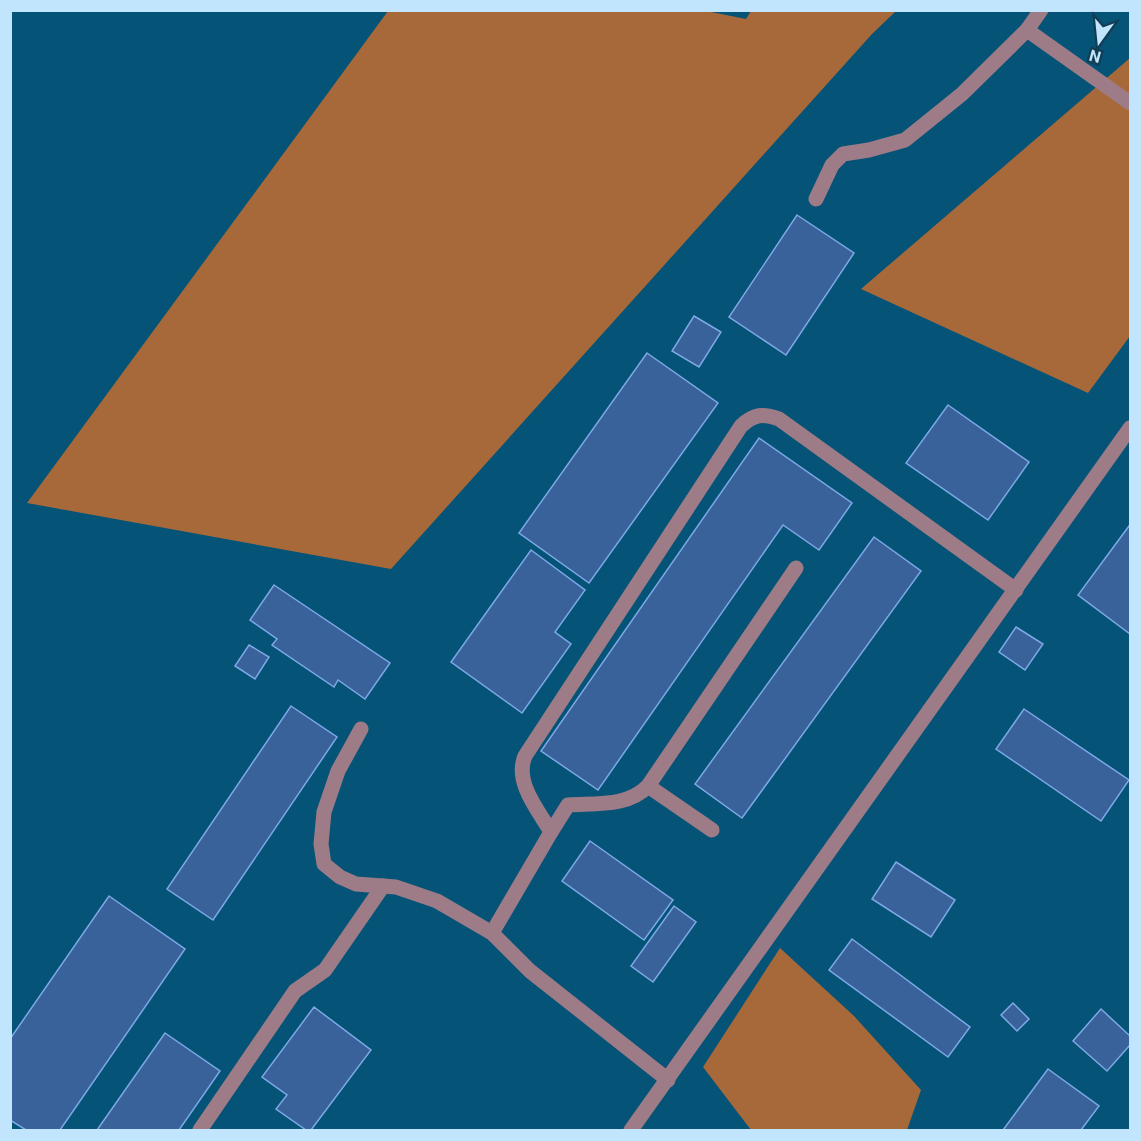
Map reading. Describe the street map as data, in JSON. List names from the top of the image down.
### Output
{
  "north": "bottom"
}
